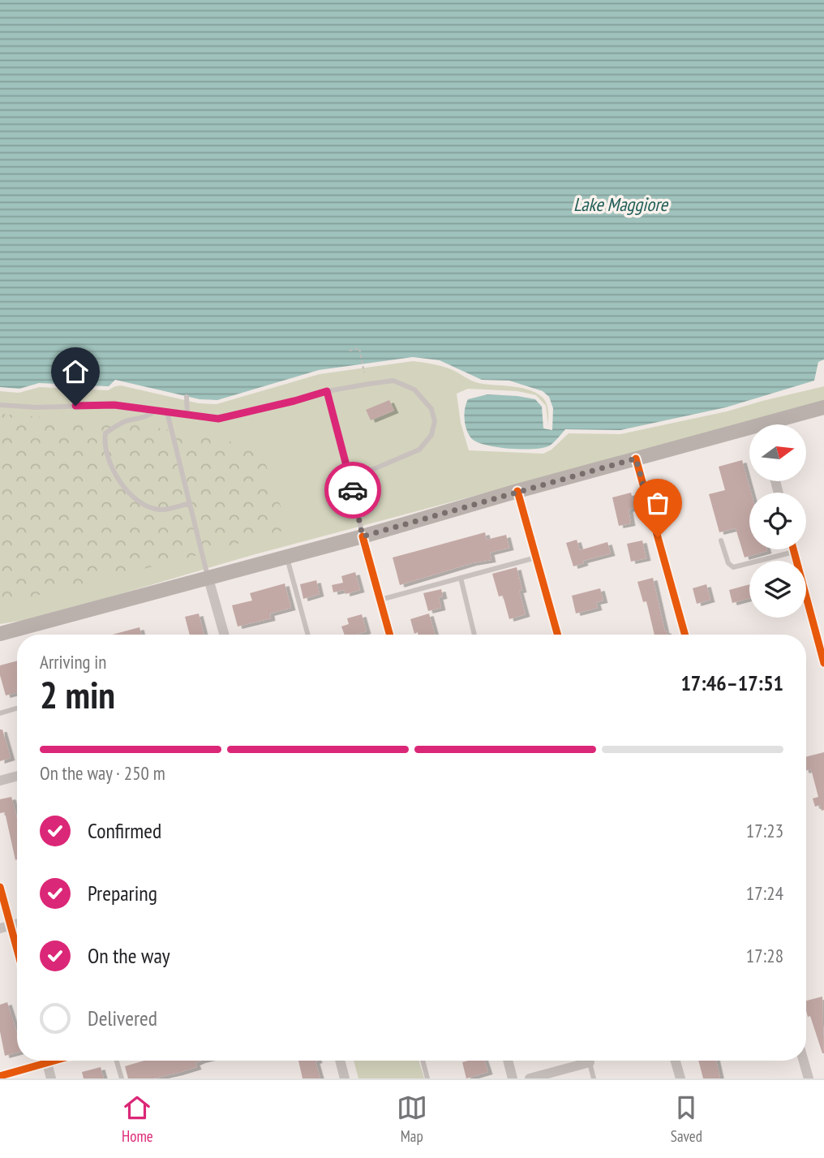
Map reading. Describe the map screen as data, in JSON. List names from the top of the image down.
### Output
{
  "water": ["Lake Maggiore"],
  "north": "right",
  "page": {
    "heading": ["2 min", "Arriving in", "17:46–17:51"],
    "bar": "On the way · 250 m",
    "list": [
      ["Confirmed", "17:23"],
      ["Preparing", "17:24"],
      ["On the way", "17:28"],
      "Delivered"
    ],
    "tabs": ["Home", "Map", "Saved"]
  }
}
